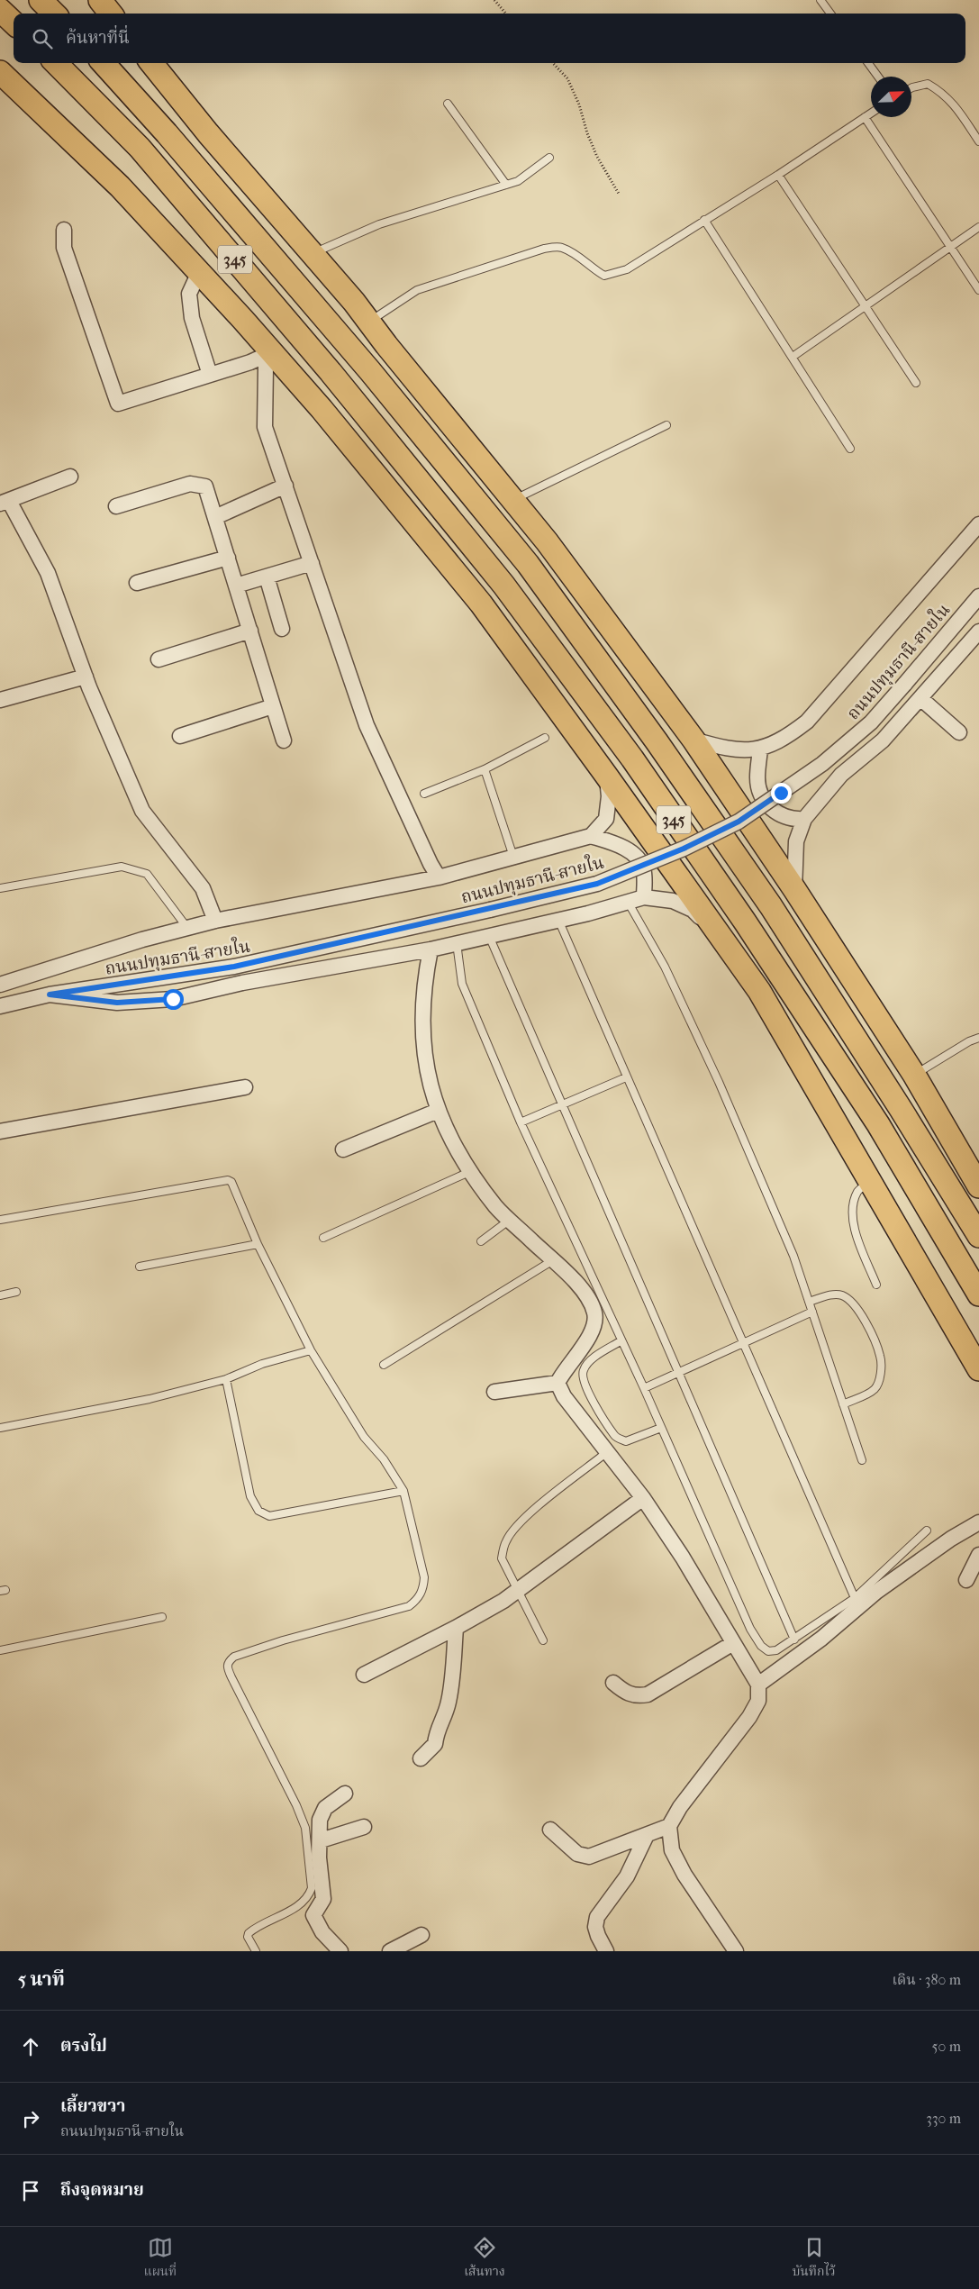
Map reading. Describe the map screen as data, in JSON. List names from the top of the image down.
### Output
{
  "streets": {
    "main road": ["345"],
    "street": ["ถนนปทุมธานี-สายใน"]
  },
  "north": "top right",
  "page": {
    "search": "ค้นหาที่นี่",
    "heading": ["5 นาที", "เดิน · 380 m"],
    "list": [
      ["ตรงไป", "50 m"],
      ["เลี้ยวขวา", "ถนนปทุมธานี-สายใน", "330 m"],
      "ถึงจุดหมาย"
    ],
    "nav": ["แผนที่", "เส้นทาง", "บันทึกไว้"]
  }
}
